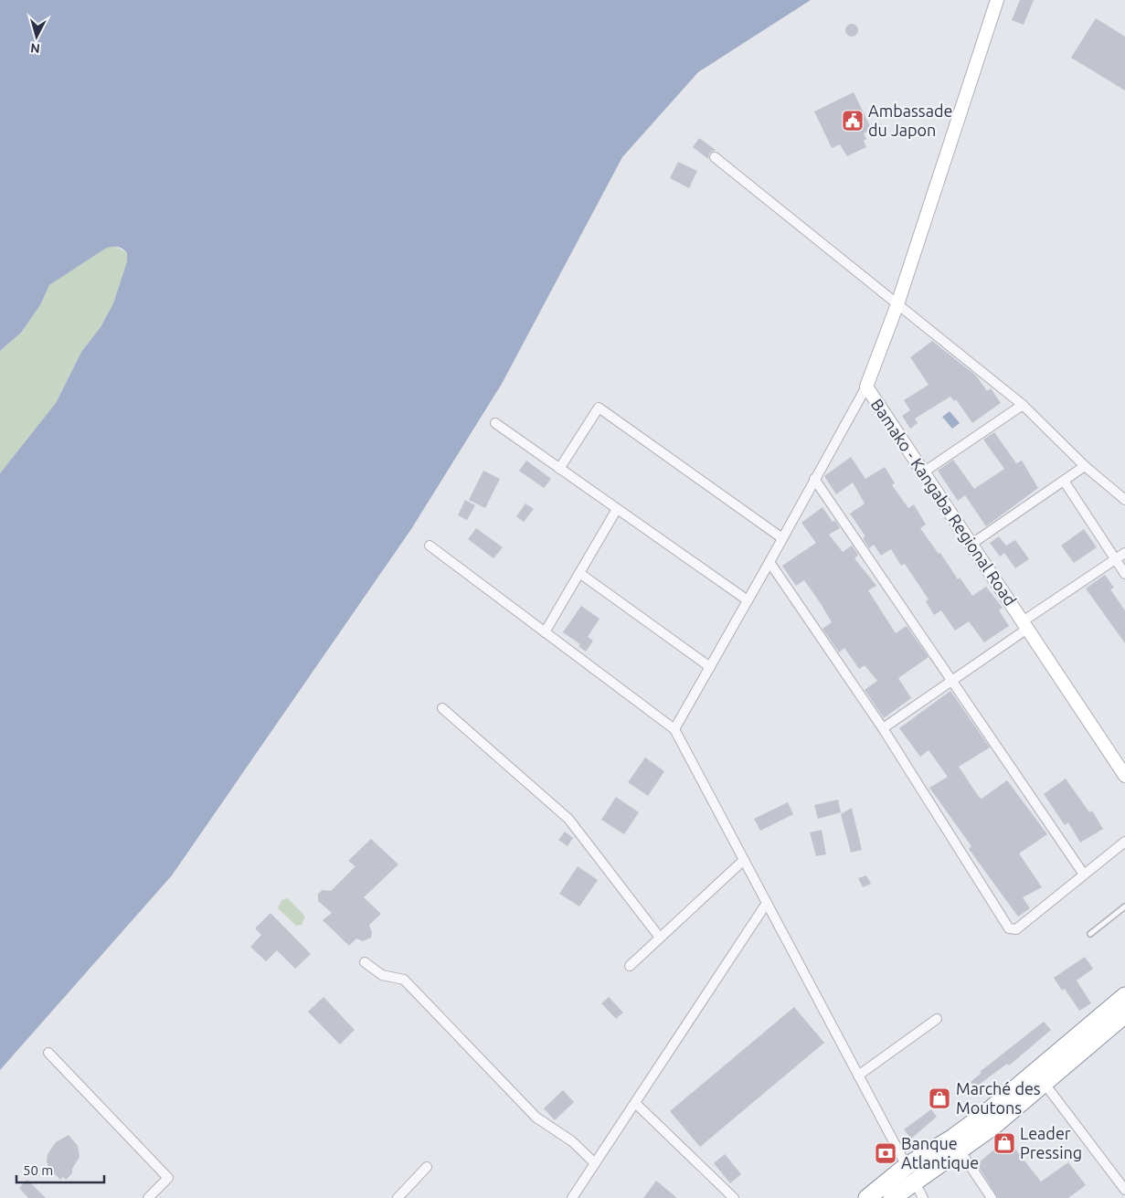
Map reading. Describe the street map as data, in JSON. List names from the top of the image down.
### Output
{
  "streets": {
    "street": ["Bamako - Kangaba Regional Road"]
  },
  "places": {
    "public building": ["Ambassade du Japon"],
    "shop": ["Marché des Moutons", "Leader Pressing"],
    "bank": ["Banque Atlantique"]
  },
  "scale_bar": "50 m",
  "north": "bottom"
}
